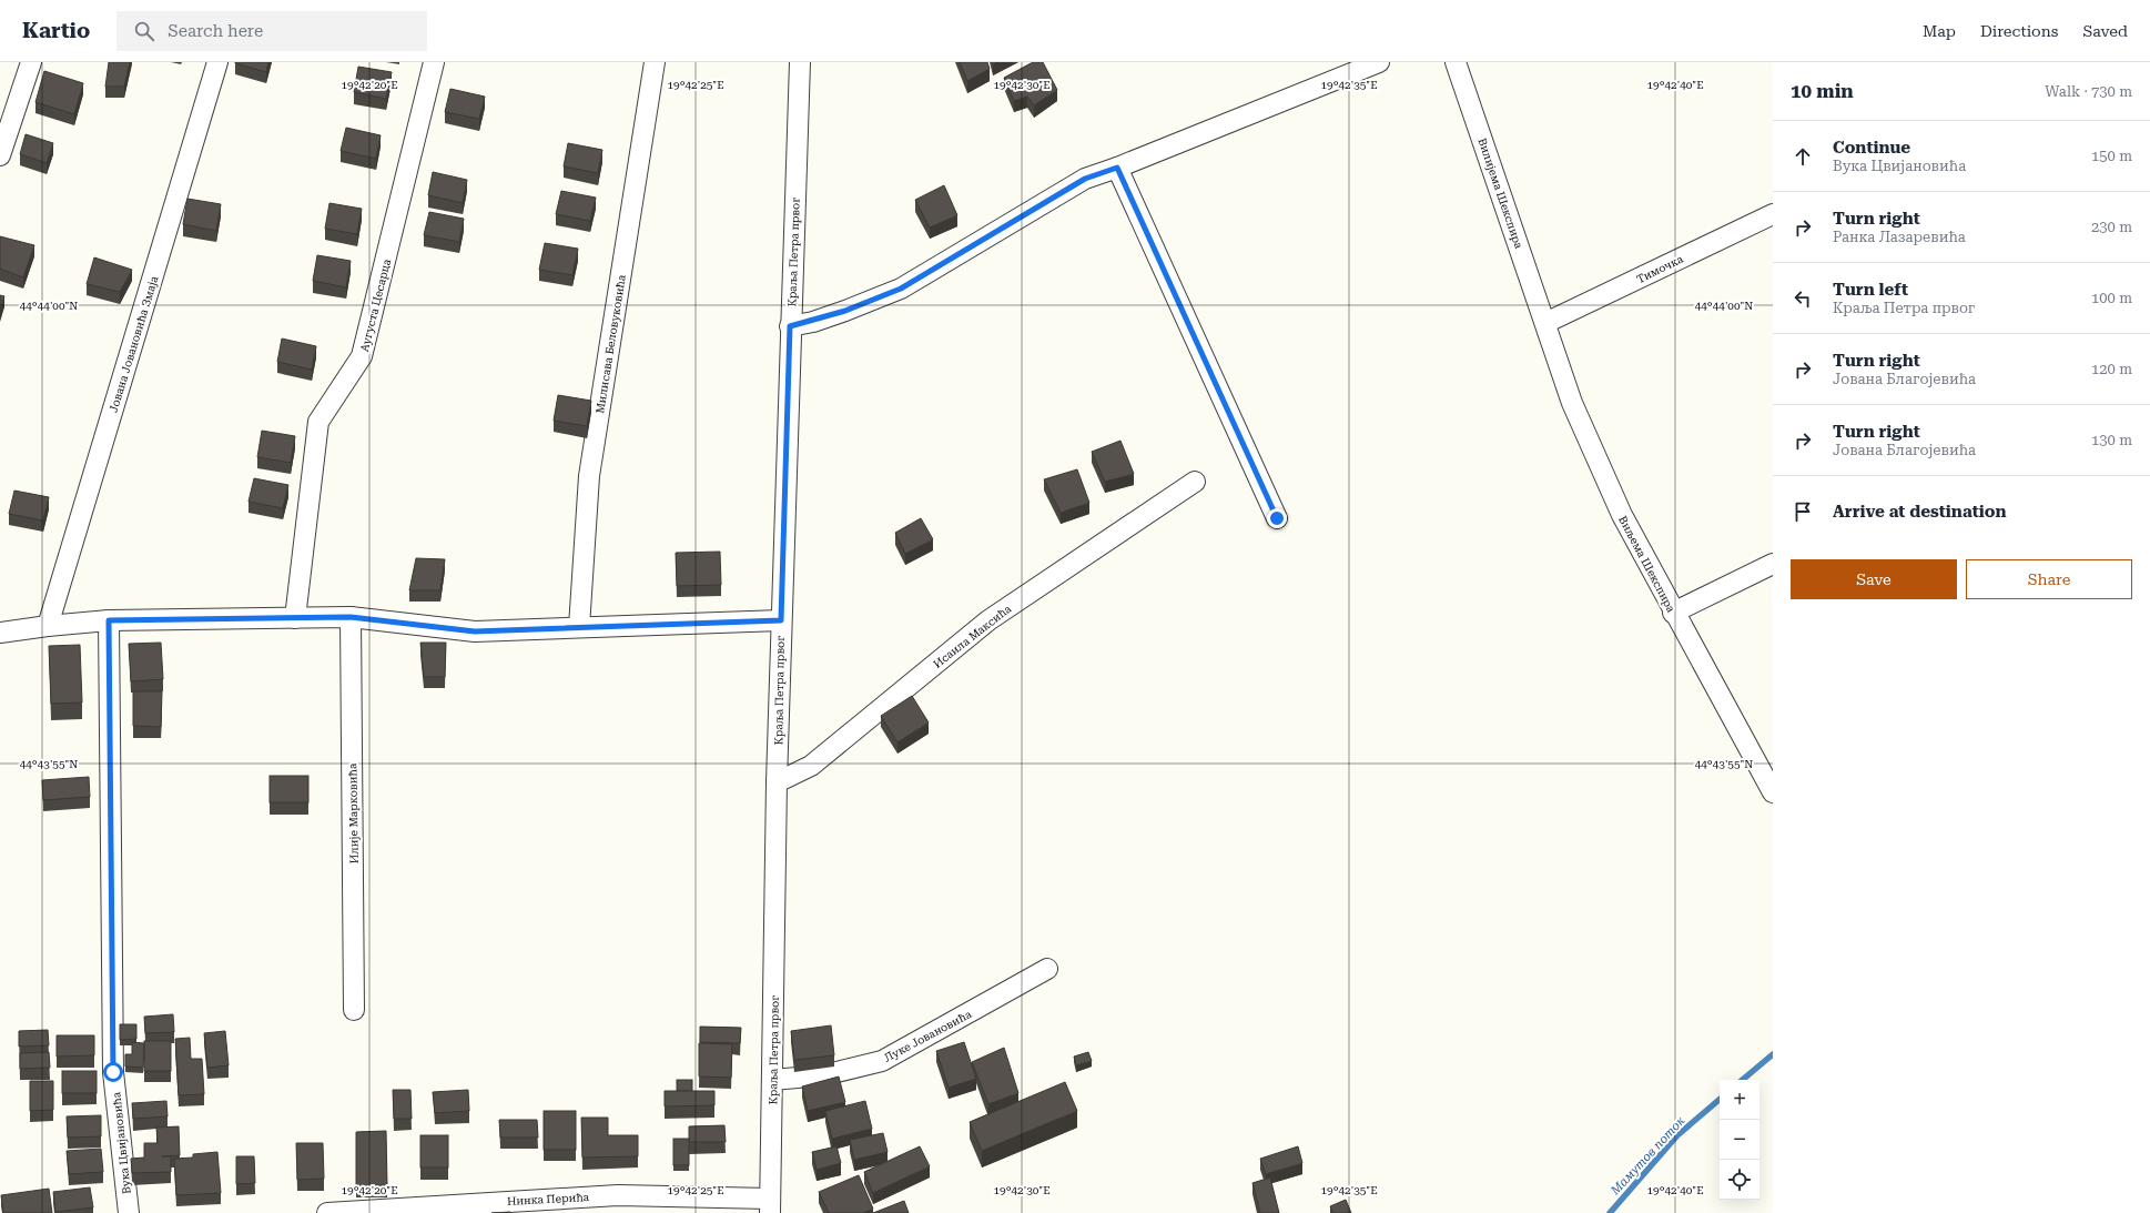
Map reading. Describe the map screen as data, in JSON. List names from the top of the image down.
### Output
{
  "streets": {
    "street": [
      "Вилијема Шекспира",
      "Краља Петра првог",
      "Тимочка",
      "Аугуста Цесарца",
      "Јована Јовановића Змаја",
      "Милисава Беловуковића",
      "Виљема Шекспира",
      "Исаила Максића",
      "Илије Марковића",
      "Луке Јовановића",
      "Вука Цвијановића",
      "Нинка Перића"
    ]
  },
  "crossings": [
    ["Вилијема Шекспира", "Тимочка"],
    ["Вилијема Шекспира", "Виљема Шекспира"],
    ["Краља Петра првог", "Исаила Максића"],
    ["Краља Петра првог", "Луке Јовановића"],
    ["Краља Петра првог", "Нинка Перића"],
    ["Тимочка", "Виљема Шекспира"]
  ],
  "water": ["Мамутов поток"],
  "page": {
    "header": "Kartio",
    "search": "Search here",
    "nav": ["Map", "Directions", "Saved"],
    "heading": ["10 min", "Walk · 730 m"],
    "list": [
      ["Continue", "Вука Цвијановића", "150 m"],
      ["Turn right", "Ранка Лазаревића", "230 m"],
      ["Turn left", "Краља Петра првог", "100 m"],
      ["Turn right", "Јована Благојевића", "120 m"],
      ["Turn right", "Јована Благојевића", "130 m"],
      "Arrive at destination"
    ],
    "buttons": ["Save", "Share"],
    "map_buttons": ["+", "−"]
  },
  "coordinates": [
    "19°42'20\"E",
    "19°42'25\"E",
    "19°42'30\"E",
    "19°42'35\"E",
    "19°42'40\"E",
    "44°44'00\"N",
    "44°43'55\"N"
  ]
}
